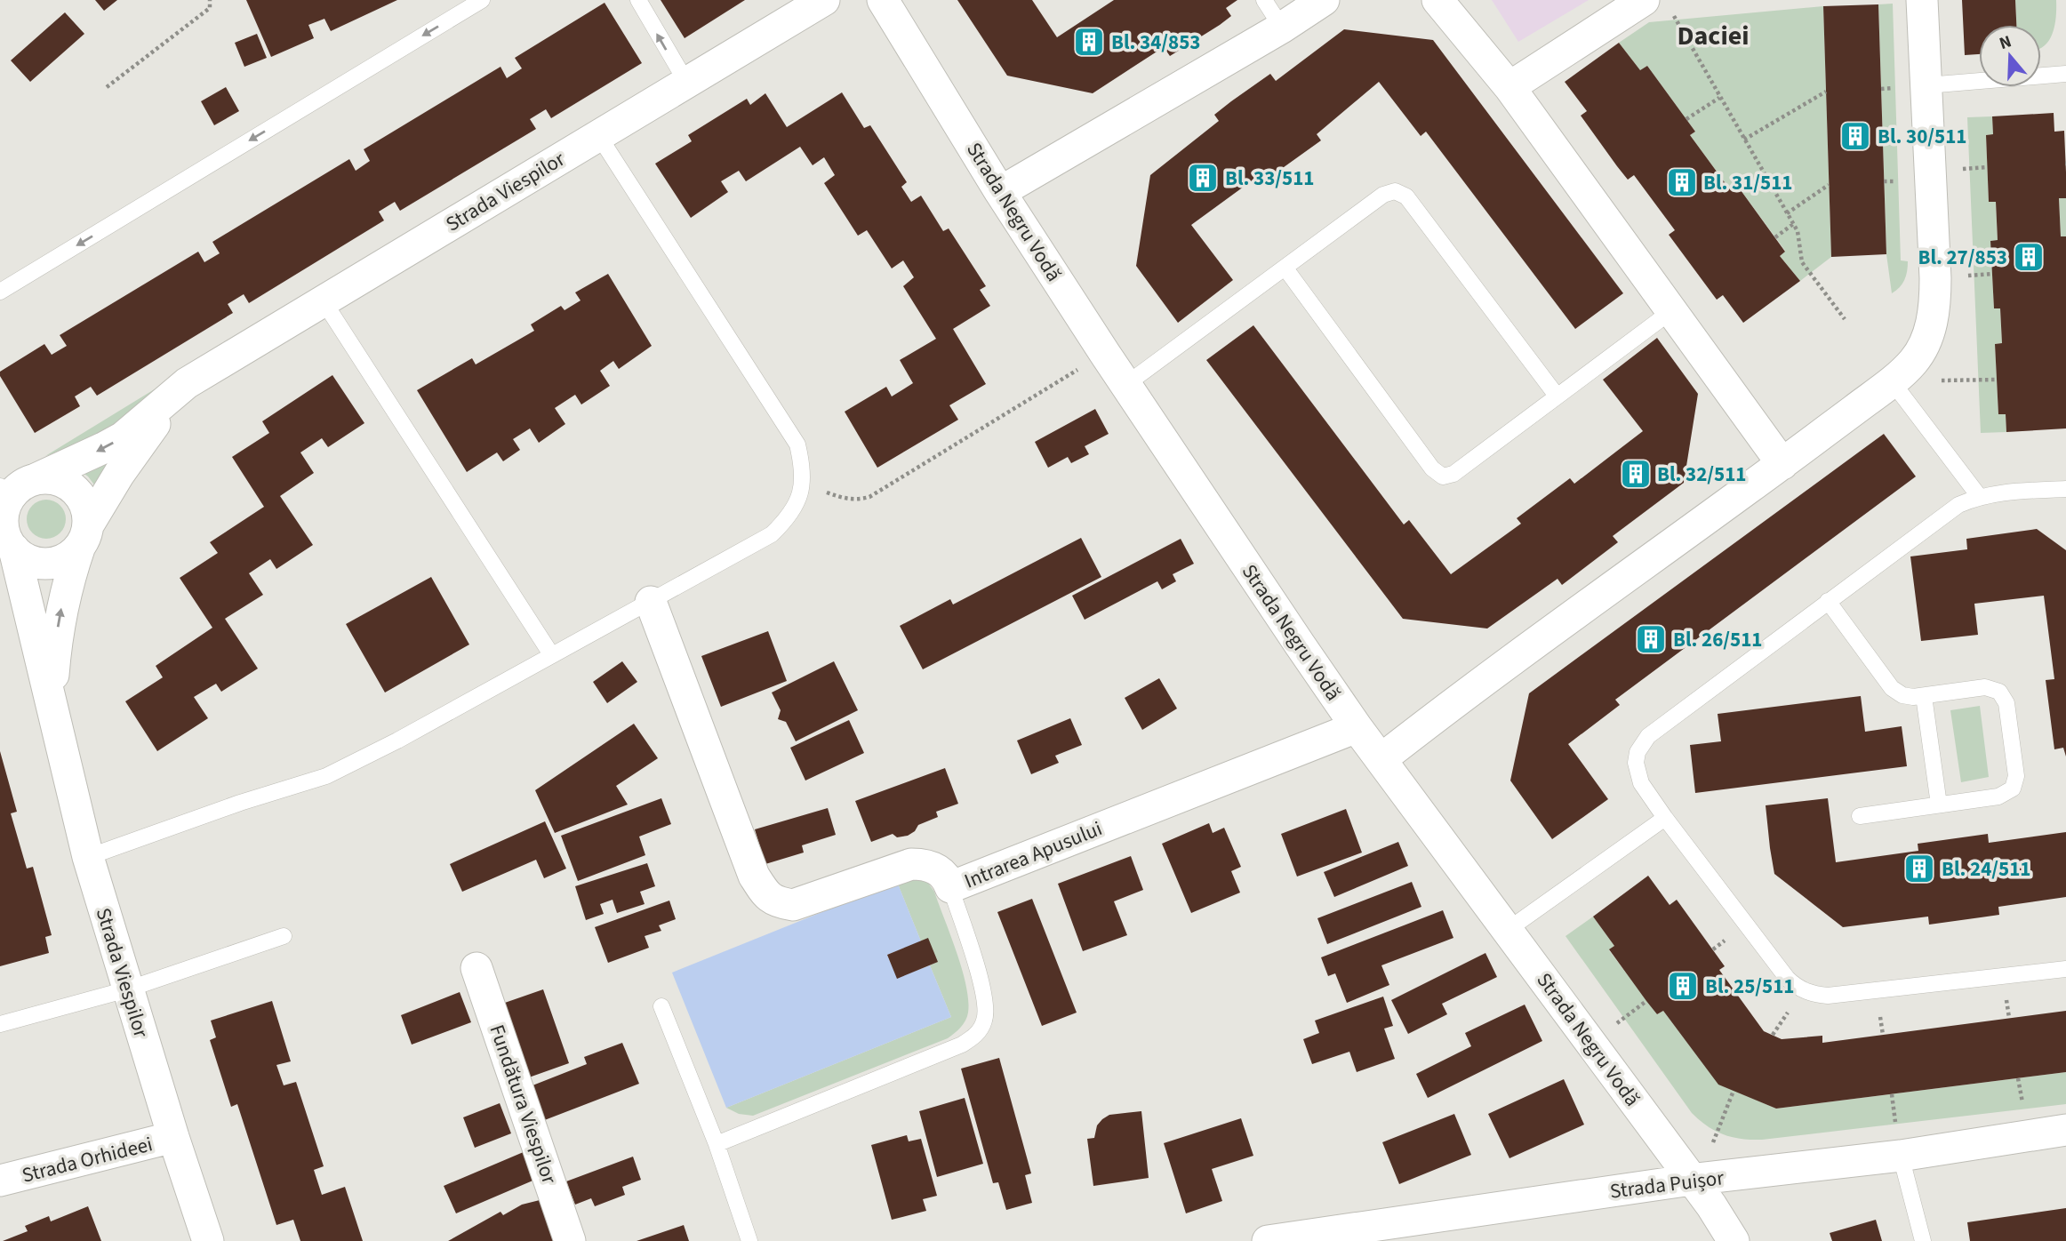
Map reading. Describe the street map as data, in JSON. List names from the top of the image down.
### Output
{
  "streets": {
    "street": [
      "Strada Viespilor",
      "Strada Negru Vodă",
      "Intrarea Apusului",
      "Fundătura Viespilor",
      "Strada Orhideei",
      "Strada Puișor"
    ]
  },
  "crossings": [
    ["Strada Viespilor", "Strada Orhideei"],
    ["Strada Negru Vodă", "Intrarea Apusului"],
    ["Strada Negru Vodă", "Strada Puișor"]
  ],
  "districts": ["Daciei"],
  "places": {
    "building": [
      "Bl. 34/853",
      "Bl. 30/511",
      "Bl. 33/511",
      "Bl. 31/511",
      "Bl. 27/853",
      "Bl. 32/511",
      "Bl. 26/511",
      "Bl. 24/511",
      "Bl. 25/511"
    ]
  },
  "north": "top"
}
